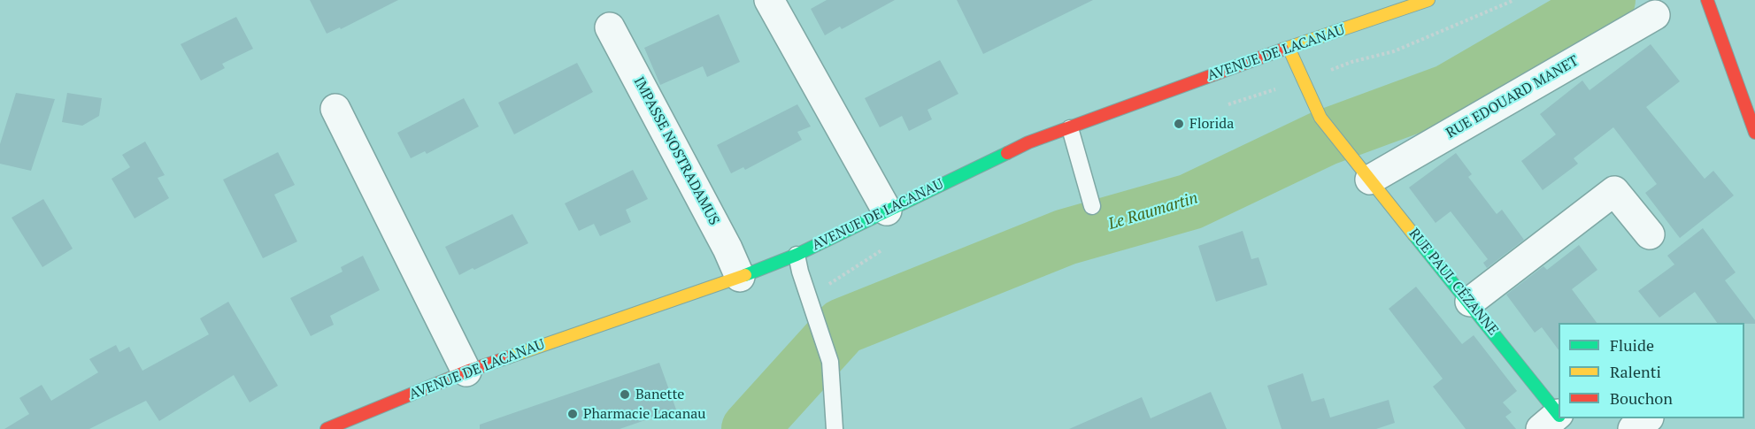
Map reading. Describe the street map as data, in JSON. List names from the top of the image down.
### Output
{
  "streets": {
    "street": [
      "AVENUE DE LACANAU",
      "RUE EDOUARD MANET",
      "IMPASSE NOSTRADAMUS",
      "RUE PAUL CÉZANNE"
    ]
  },
  "crossings": [
    ["AVENUE DE LACANAU", "IMPASSE NOSTRADAMUS"],
    ["AVENUE DE LACANAU", "RUE PAUL CÉZANNE"],
    ["RUE EDOUARD MANET", "RUE PAUL CÉZANNE"]
  ],
  "water": ["Le Raumartin"],
  "places": ["Florida", "Banette", "Pharmacie Lacanau"],
  "legend": ["Fluide", "Ralenti", "Bouchon"]
}
